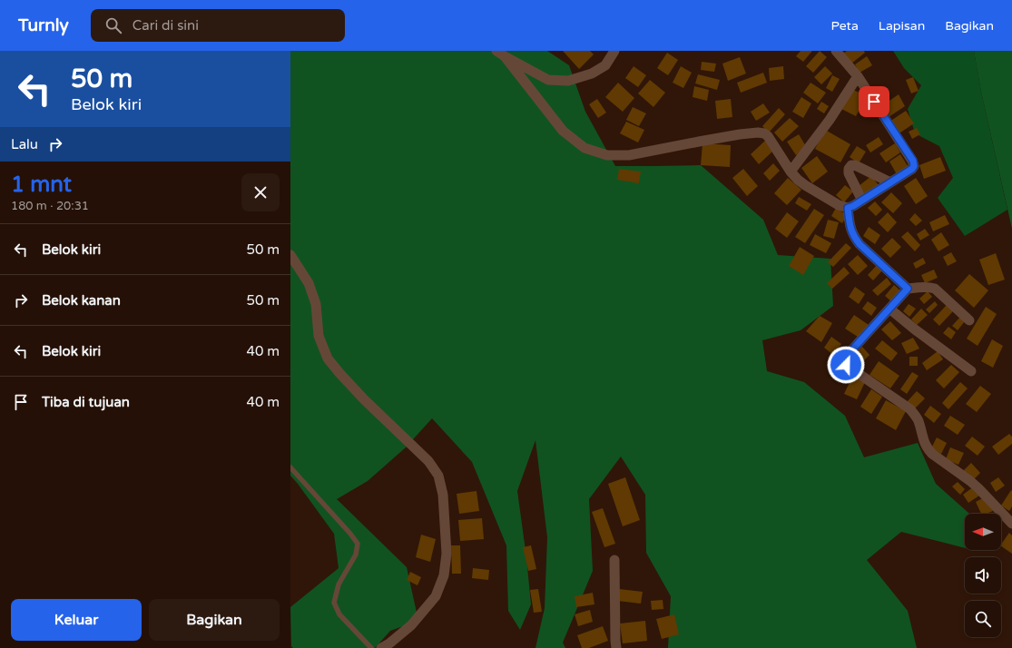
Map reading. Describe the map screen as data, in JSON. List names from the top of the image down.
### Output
{
  "north": "left",
  "page": {
    "header": "Turnly",
    "search": "Cari di sini",
    "nav": ["Peta", "Lapisan", "Bagikan"],
    "turn": ["50 m", "Belok kiri"],
    "then": "Lalu",
    "heading": ["1 mnt", "180 m · 20:31"],
    "list": [
      {
        "name": "Belok kiri",
        "value": "50 m"
      },
      {
        "name": "Belok kanan",
        "value": "50 m"
      },
      {
        "name": "Belok kiri",
        "value": "40 m"
      },
      {
        "name": "Tiba di tujuan",
        "value": "40 m"
      }
    ],
    "buttons": ["Keluar", "Bagikan"]
  }
}
